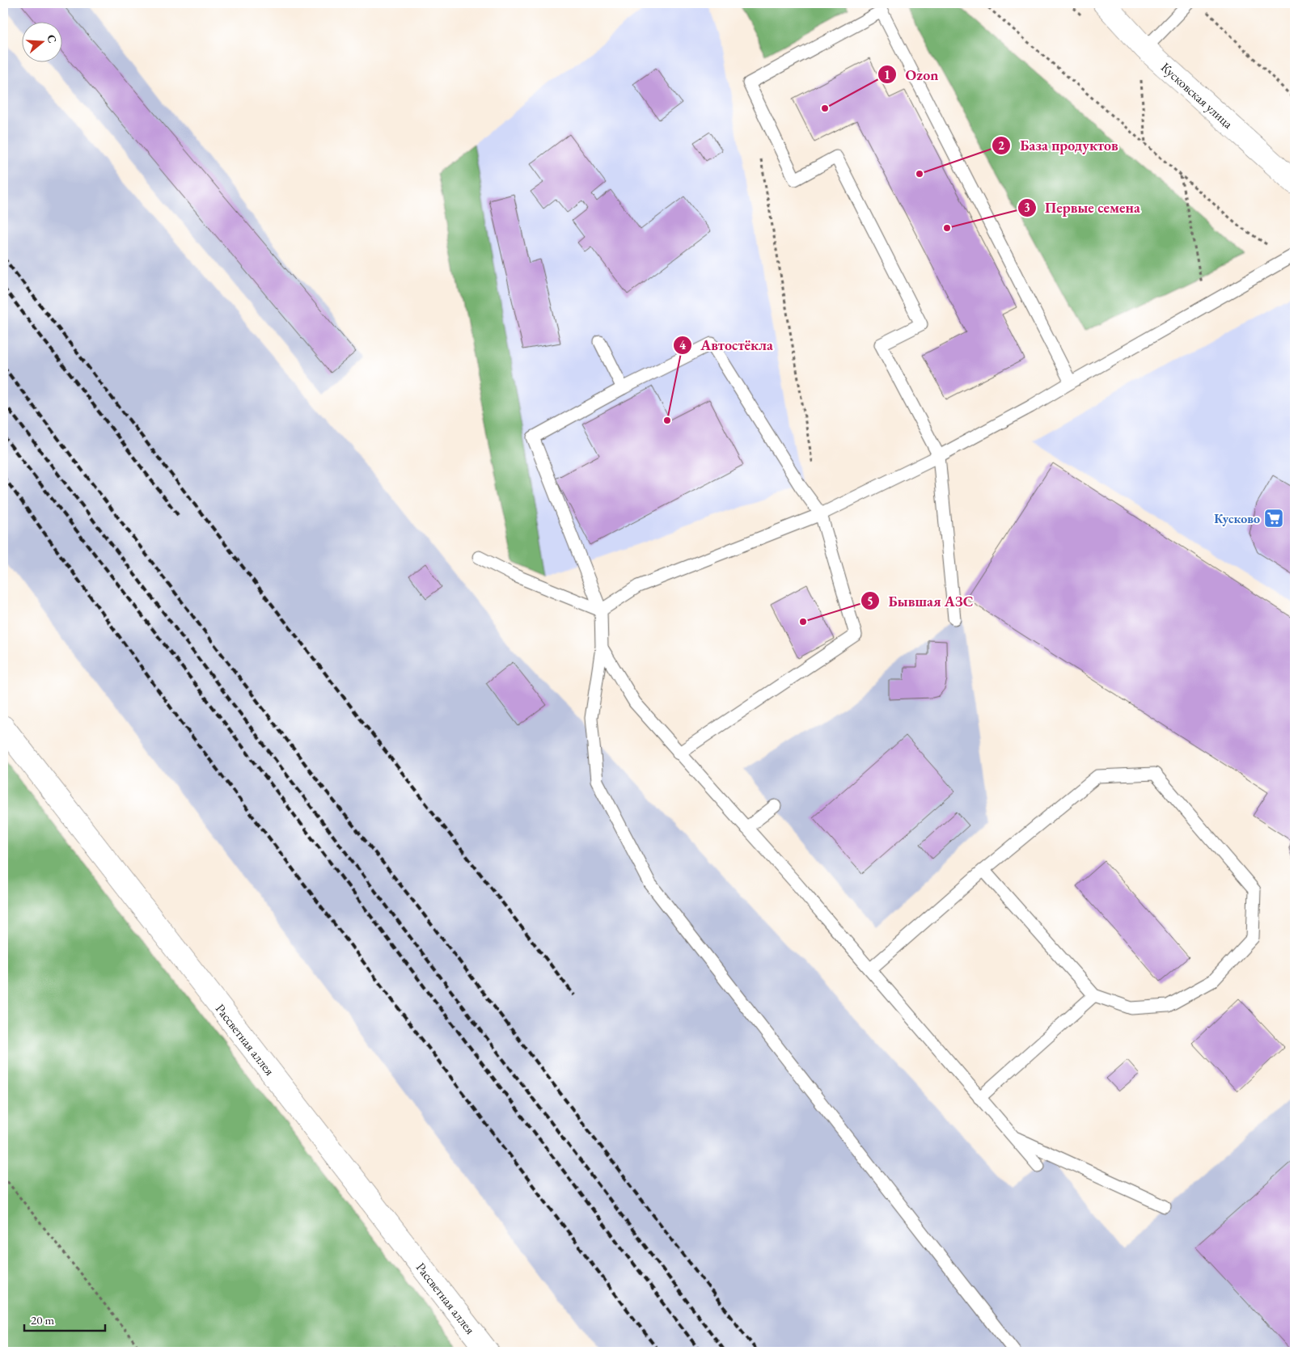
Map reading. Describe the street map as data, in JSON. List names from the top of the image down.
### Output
{
  "streets": {
    "street": ["Кусковская улица", "Рассветная аллея"]
  },
  "places": {
    "other": [
      "Ozon",
      "База продуктов",
      "Первые семена",
      "Автостёкла",
      "Бывшая АЗС"
    ],
    "supermarket": ["Кусково"]
  },
  "scale_bar": "20 m",
  "north": "right"
}
